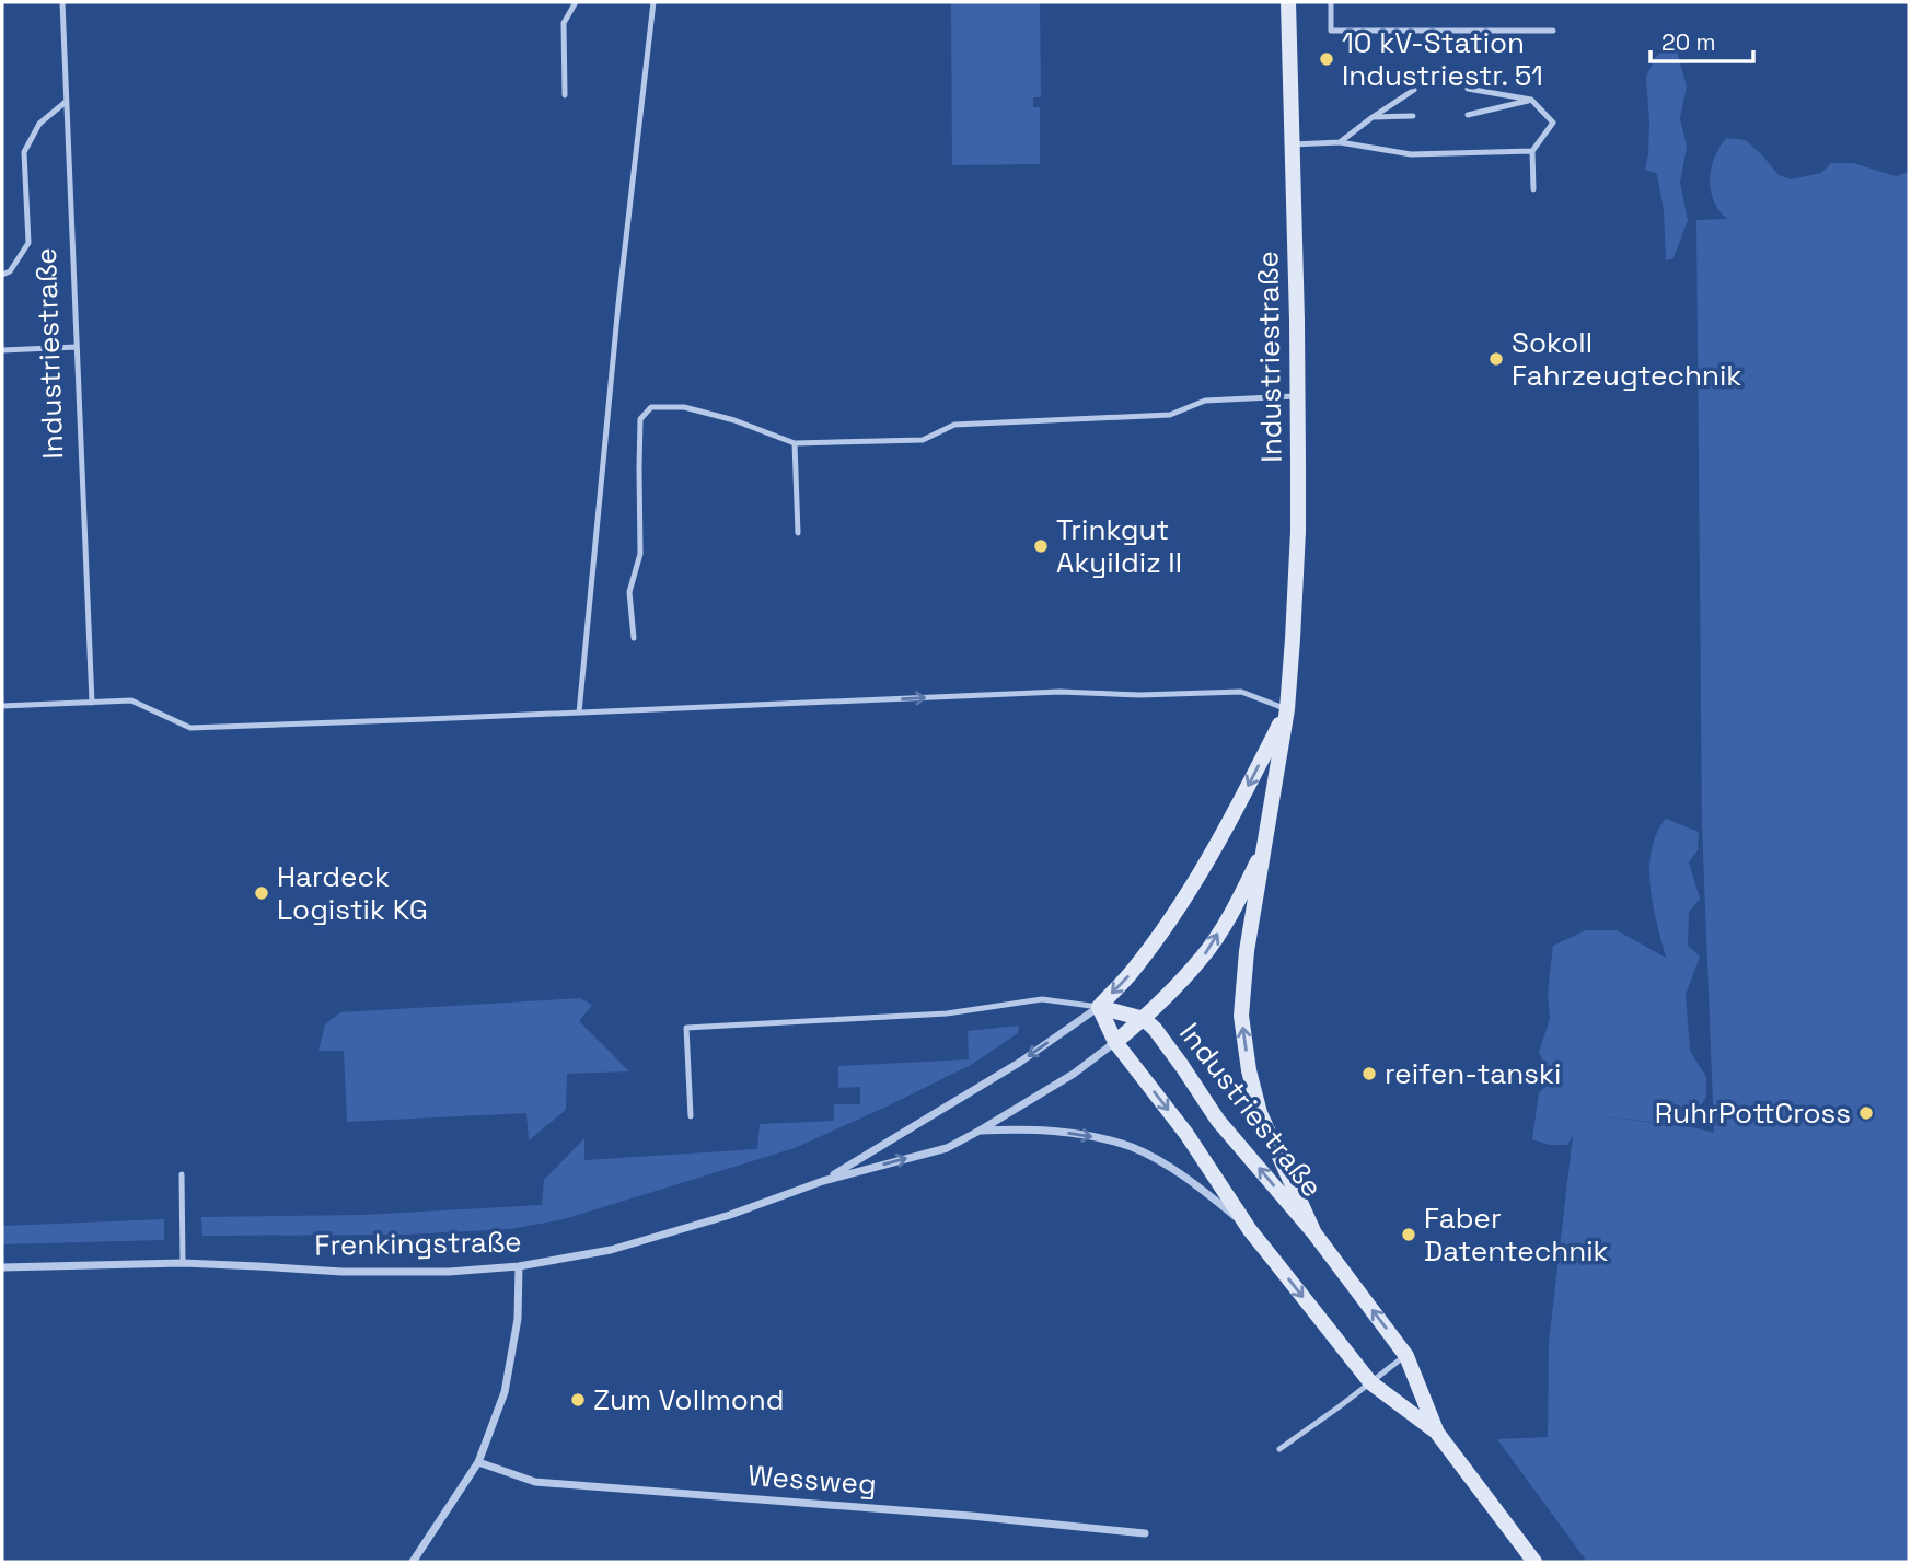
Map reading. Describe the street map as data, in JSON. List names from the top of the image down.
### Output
{
  "streets": {
    "street": ["Industriestraße", "Frenkingstraße", "Wessweg"]
  },
  "crossings": [
    ["Industriestraße", "Frenkingstraße"]
  ],
  "places": [
    "10 kV-Station Industriestr. 51",
    "Sokoll Fahrzeugtechnik",
    "Trinkgut Akyildiz II",
    "Hardeck Logistik KG",
    "reifen-tanski",
    "RuhrPottCross",
    "Faber Datentechnik",
    "Zum Vollmond"
  ],
  "scale_bar": "20 m"
}
